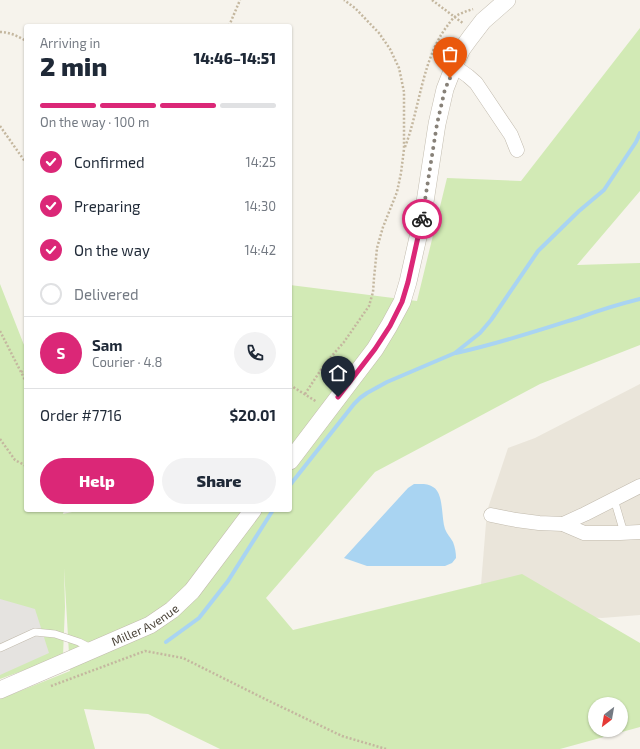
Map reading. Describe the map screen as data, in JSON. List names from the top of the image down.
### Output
{
  "streets": {
    "street": ["Miller Avenue"]
  },
  "north": "bottom left",
  "page": {
    "heading": ["2 min", "Arriving in", "14:46–14:51"],
    "panel": [
      "Sam",
      "Courier · 4.8",
      "Order #7716",
      "$20.01"
    ],
    "bar": "On the way · 100 m",
    "list": [
      ["Confirmed", "14:25"],
      ["Preparing", "14:30"],
      ["On the way", "14:42"],
      "Delivered"
    ],
    "round": "S",
    "buttons": ["Help", "Share"]
  }
}
